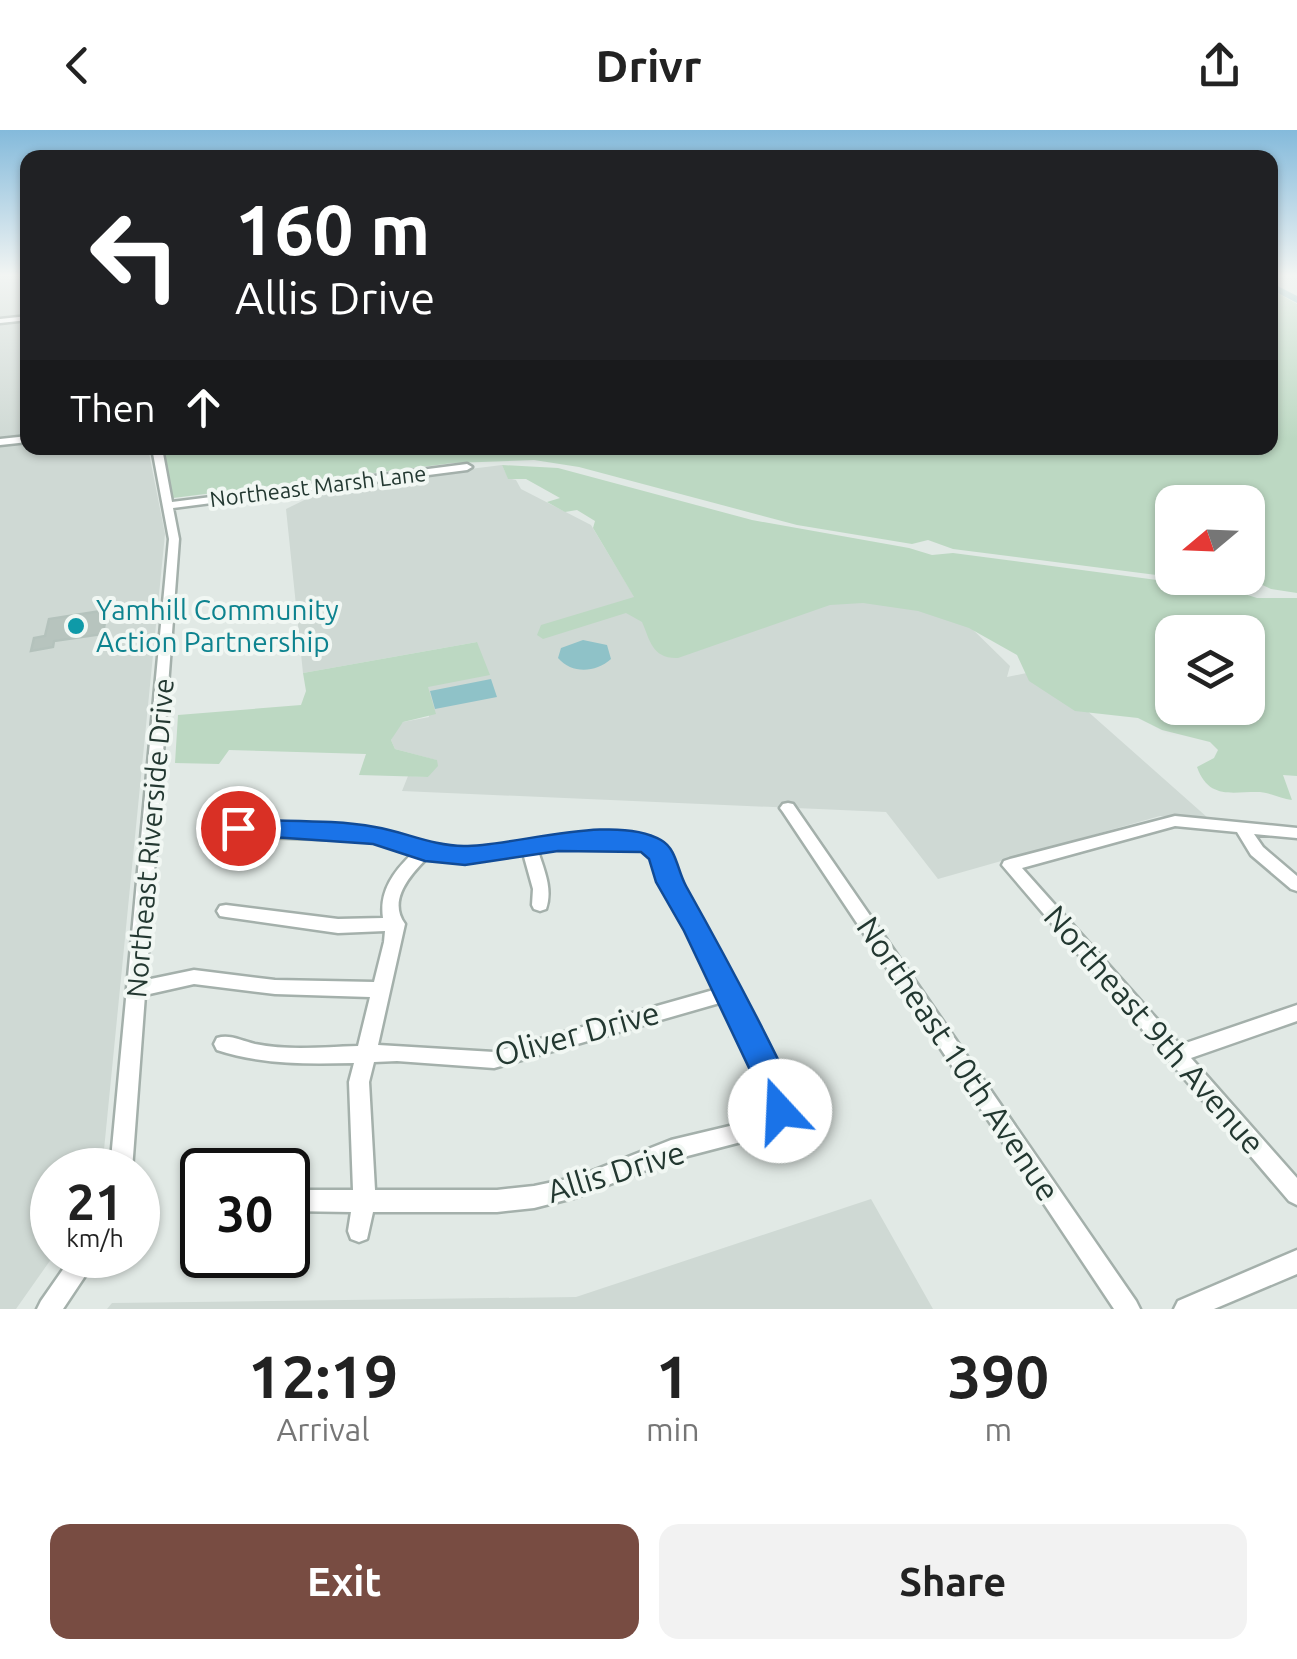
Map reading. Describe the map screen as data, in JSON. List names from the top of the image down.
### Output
{
  "streets": {
    "street": [
      "Northeast Marsh Lane",
      "Northeast Riverside Drive",
      "Northeast 9th Avenue",
      "Oliver Drive",
      "Northeast 10th Avenue",
      "Allis Drive"
    ]
  },
  "crossings": [
    ["Northeast Marsh Lane", "Northeast Riverside Drive"],
    ["Oliver Drive", "Allis Drive"]
  ],
  "places": ["Yamhill Community Action Partnership"],
  "north": "left",
  "page": {
    "header": "Drivr",
    "turn": ["160 m", "Allis Drive"],
    "then": "Then",
    "speed": "21 km/h",
    "limit": "30",
    "eta": [
      "12:19",
      "Arrival",
      "1",
      "min",
      "390",
      "m"
    ],
    "buttons": ["Exit", "Share"]
  }
}
